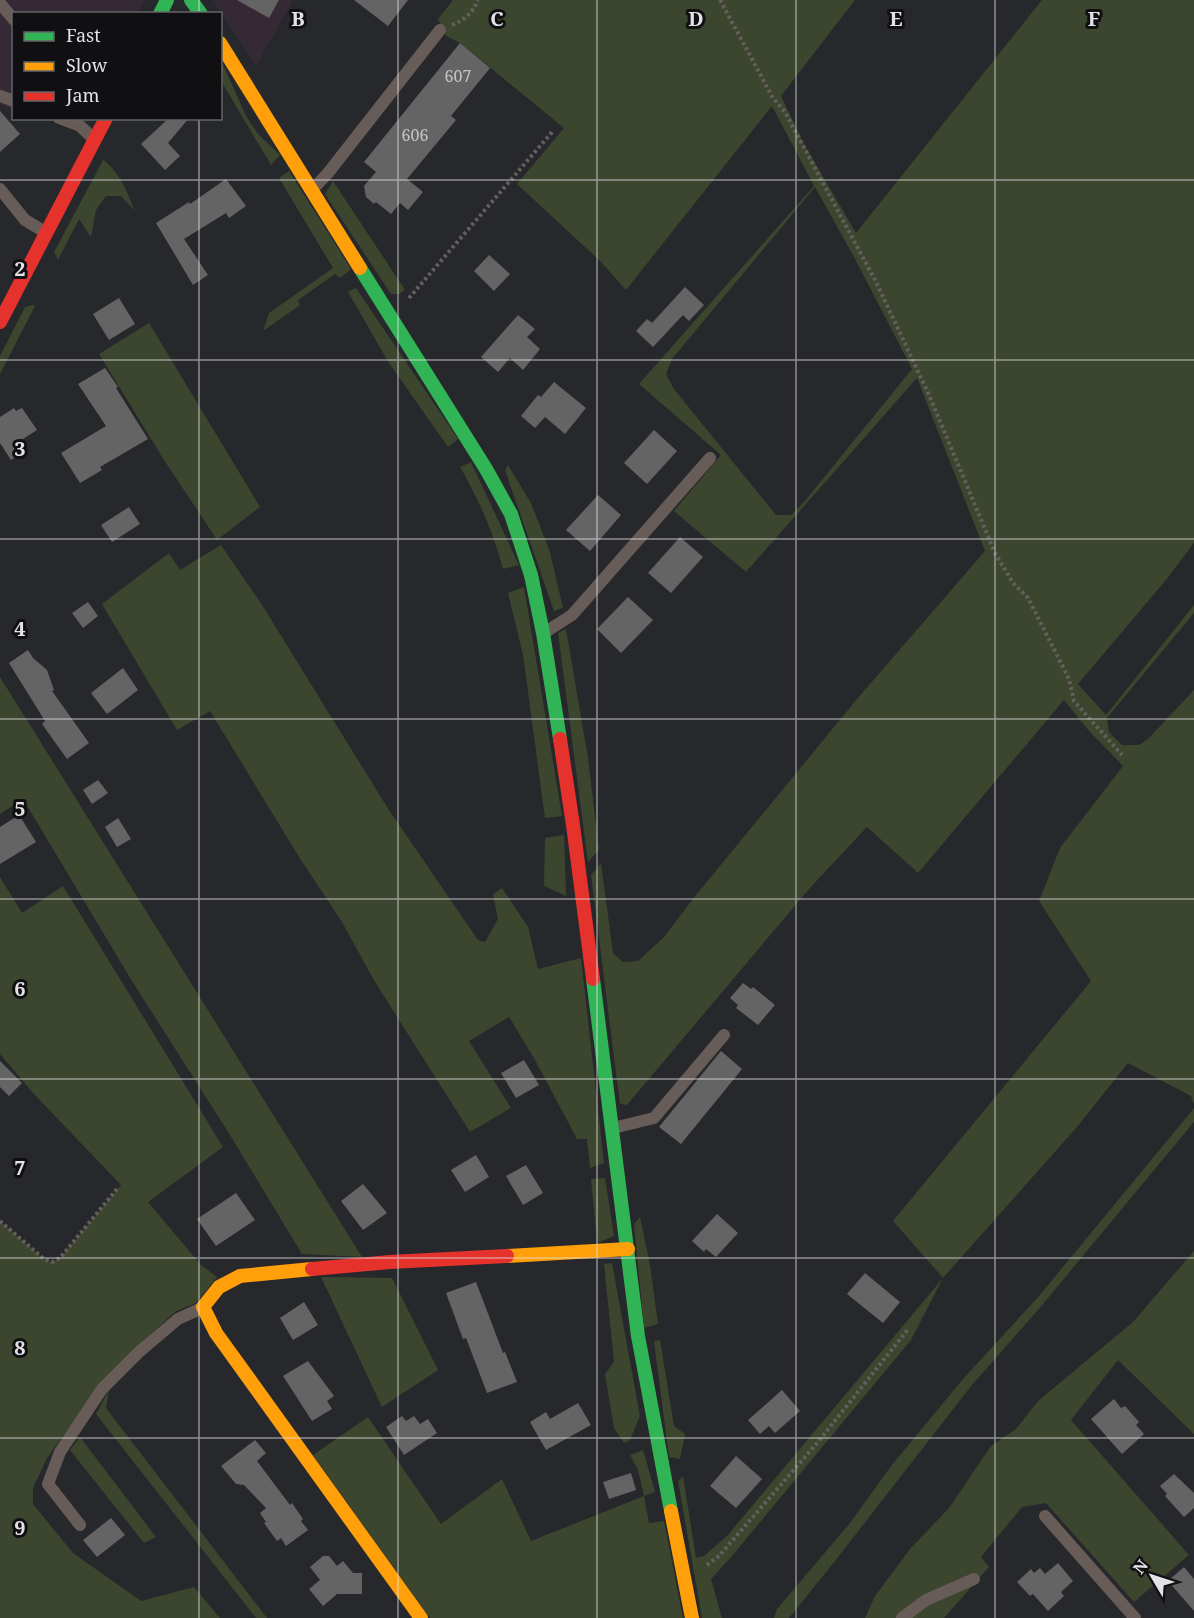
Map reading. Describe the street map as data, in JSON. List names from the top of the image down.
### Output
{
  "house_numbers": ["607", "606"],
  "legend": ["Fast", "Slow", "Jam"],
  "north": "top left",
  "grid": {
    "columns": [
      "B",
      "C",
      "D",
      "E",
      "F"
    ],
    "rows": [
      "2",
      "3",
      "4",
      "5",
      "6",
      "7",
      "8",
      "9"
    ]
  }
}
